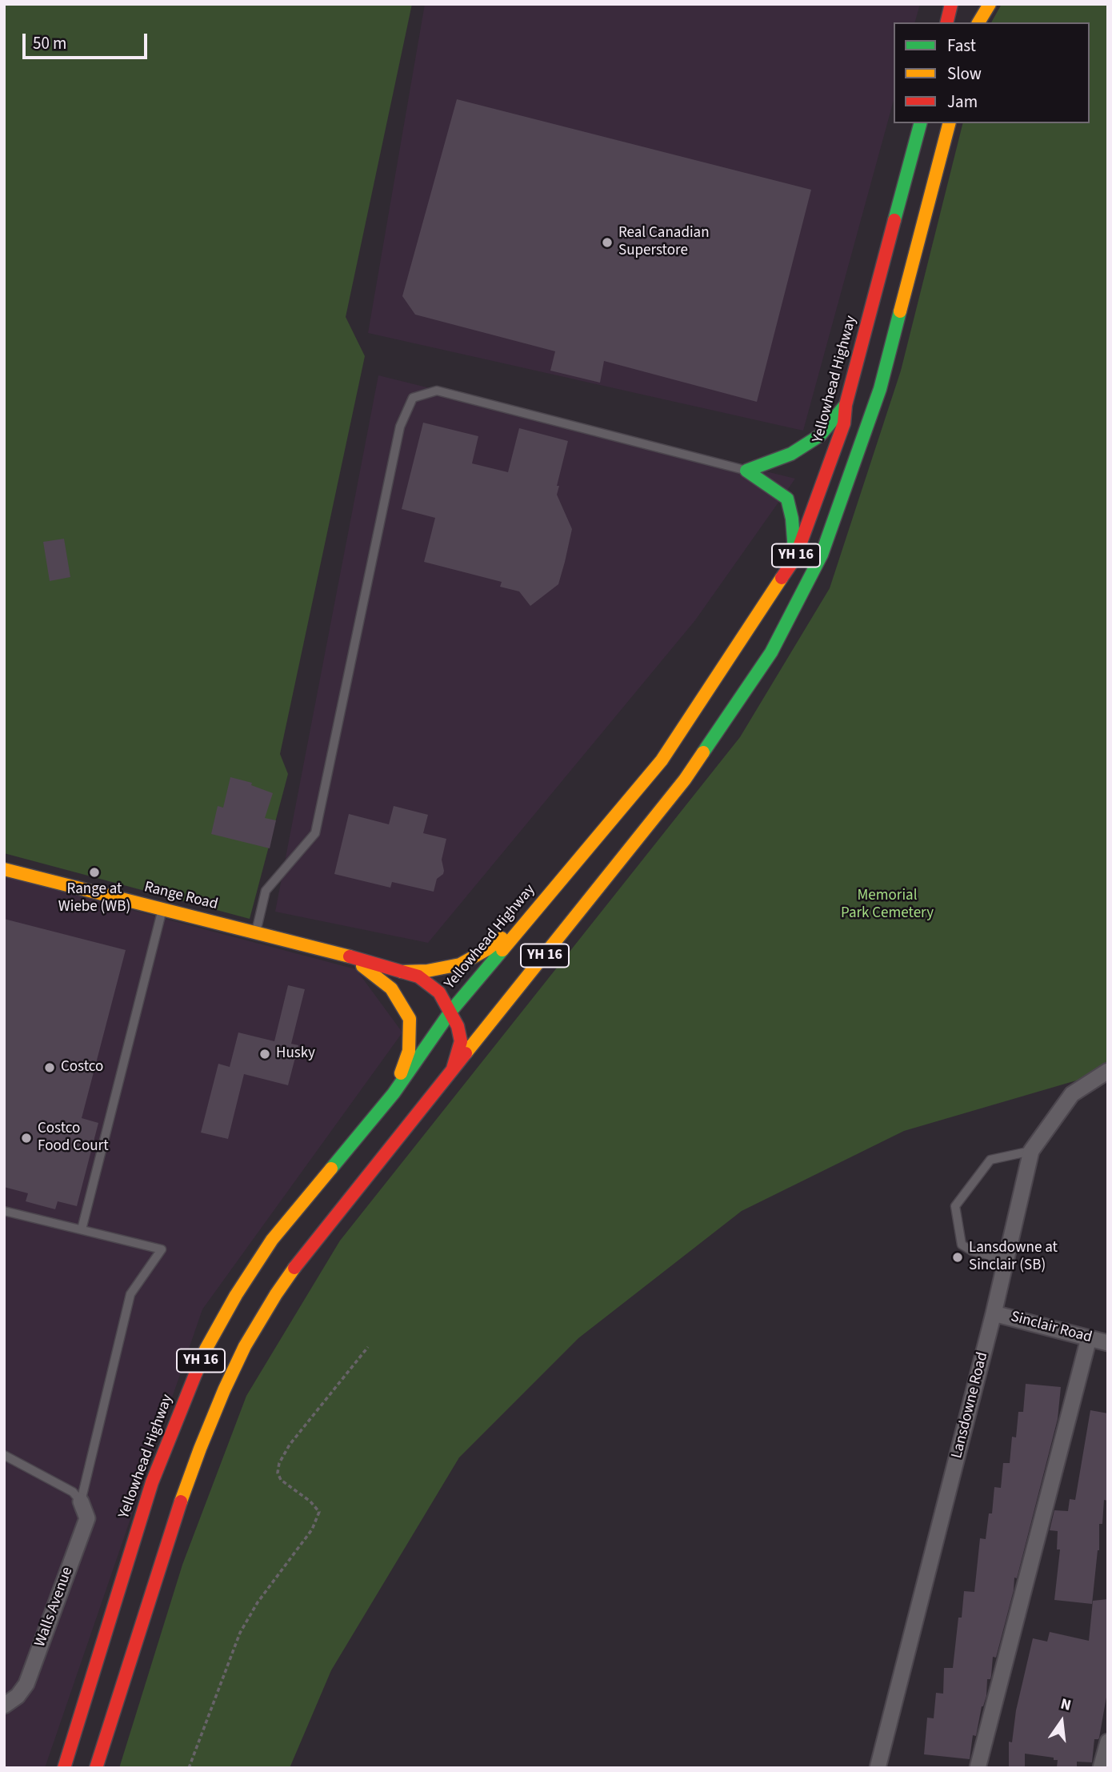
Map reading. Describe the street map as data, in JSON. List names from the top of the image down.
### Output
{
  "streets": {
    "main road": ["Yellowhead Highway", "YH 16", "Range Road"],
    "street": ["Sinclair Road", "Lansdowne Road", "Walls Avenue"]
  },
  "crossings": [
    ["Sinclair Road", "Lansdowne Road"]
  ],
  "parks": ["Memorial Park Cemetery"],
  "places": [
    "Real Canadian Superstore",
    "Range at Wiebe (WB)",
    "Husky",
    "Costco",
    "Costco Food Court",
    "Lansdowne at Sinclair (SB)"
  ],
  "legend": ["Fast", "Slow", "Jam"],
  "scale_bar": "50 m",
  "north": "top"
}
